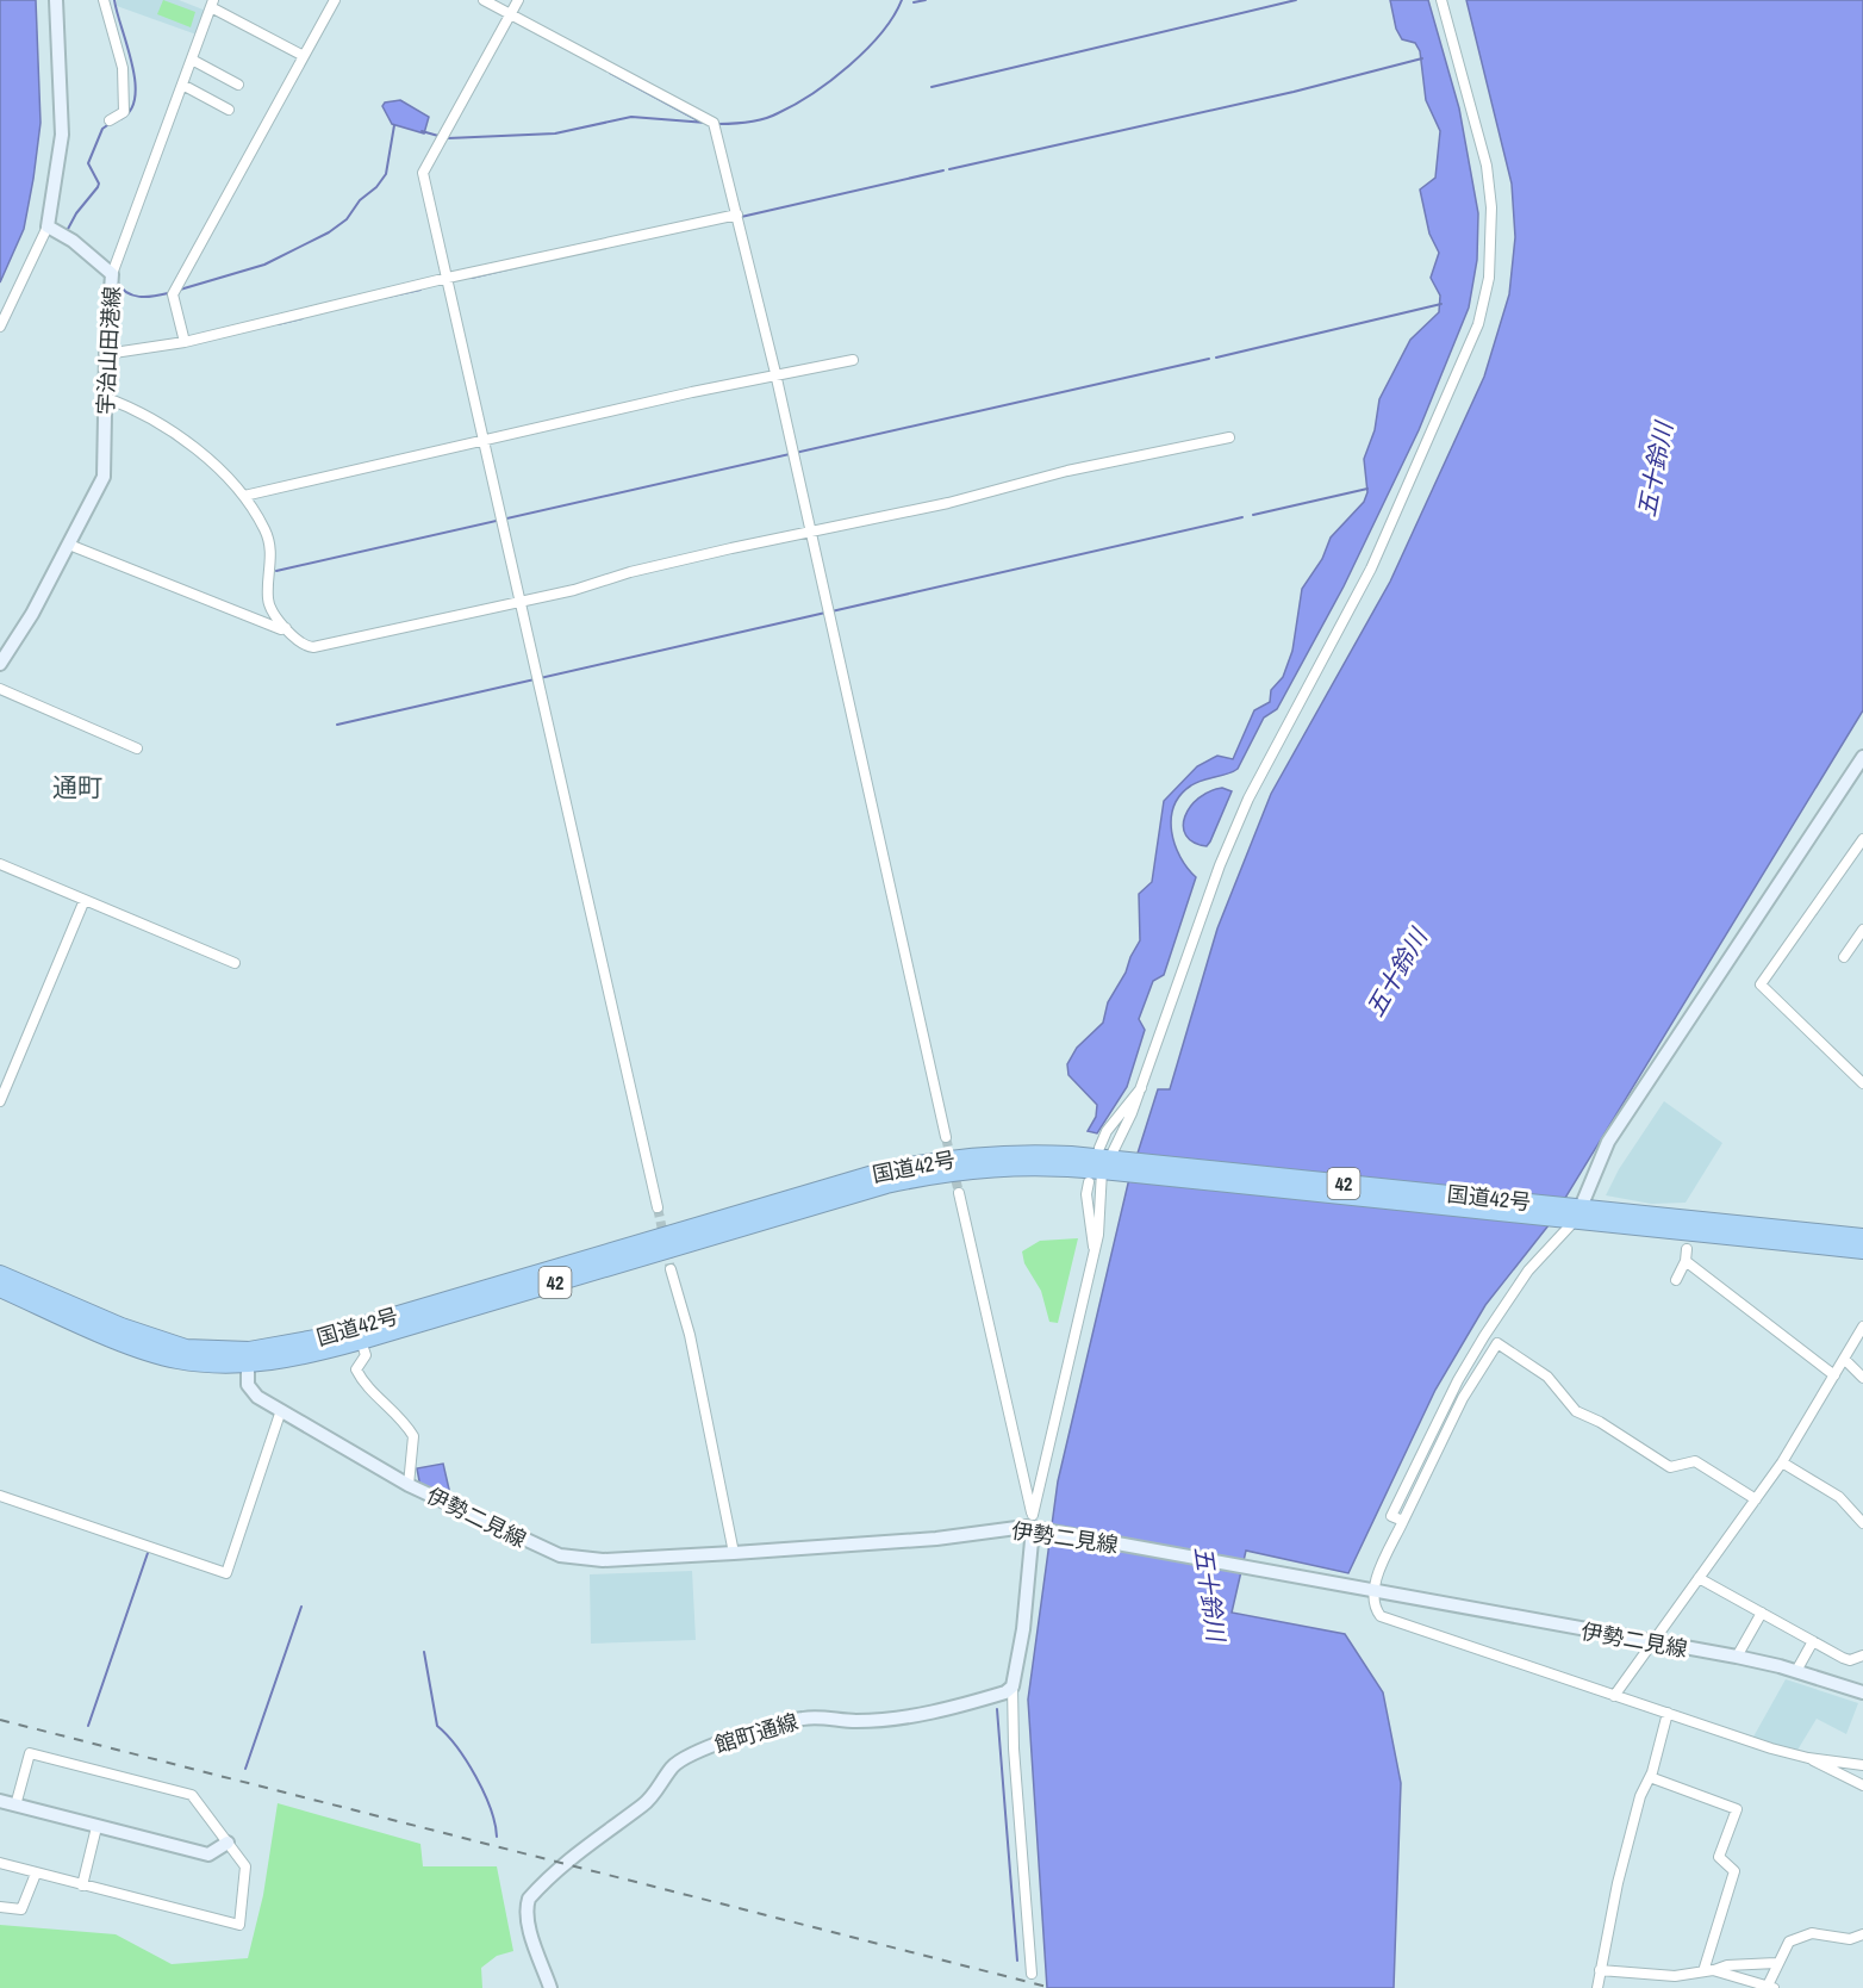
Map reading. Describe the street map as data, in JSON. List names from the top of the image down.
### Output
{
  "streets": {
    "highway": ["国道42号", "42"],
    "main road": ["宇治山田港線", "伊勢二見線", "館町通線"]
  },
  "crossings": [
    ["国道42号", "伊勢二見線"]
  ],
  "districts": ["通町"],
  "water": ["五十鈴川"]
}
